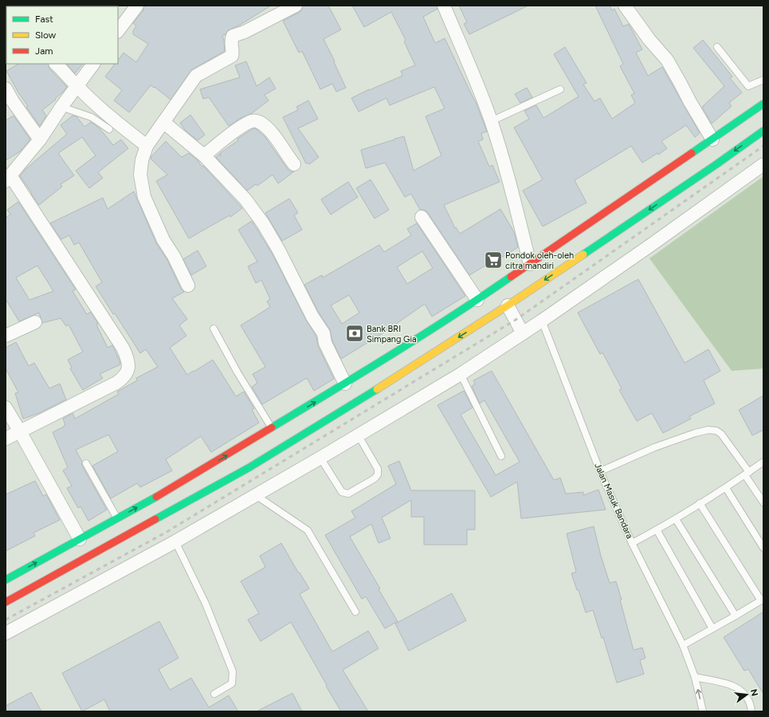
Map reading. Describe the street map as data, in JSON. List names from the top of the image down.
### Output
{
  "streets": {
    "lane": ["Jalan Masuk Bandara"]
  },
  "places": {
    "supermarket": ["Pondok oleh-oleh citra mandiri"],
    "bank": ["Bank BRI Simpang Gia"]
  },
  "legend": ["Fast", "Slow", "Jam"],
  "north": "right"
}
